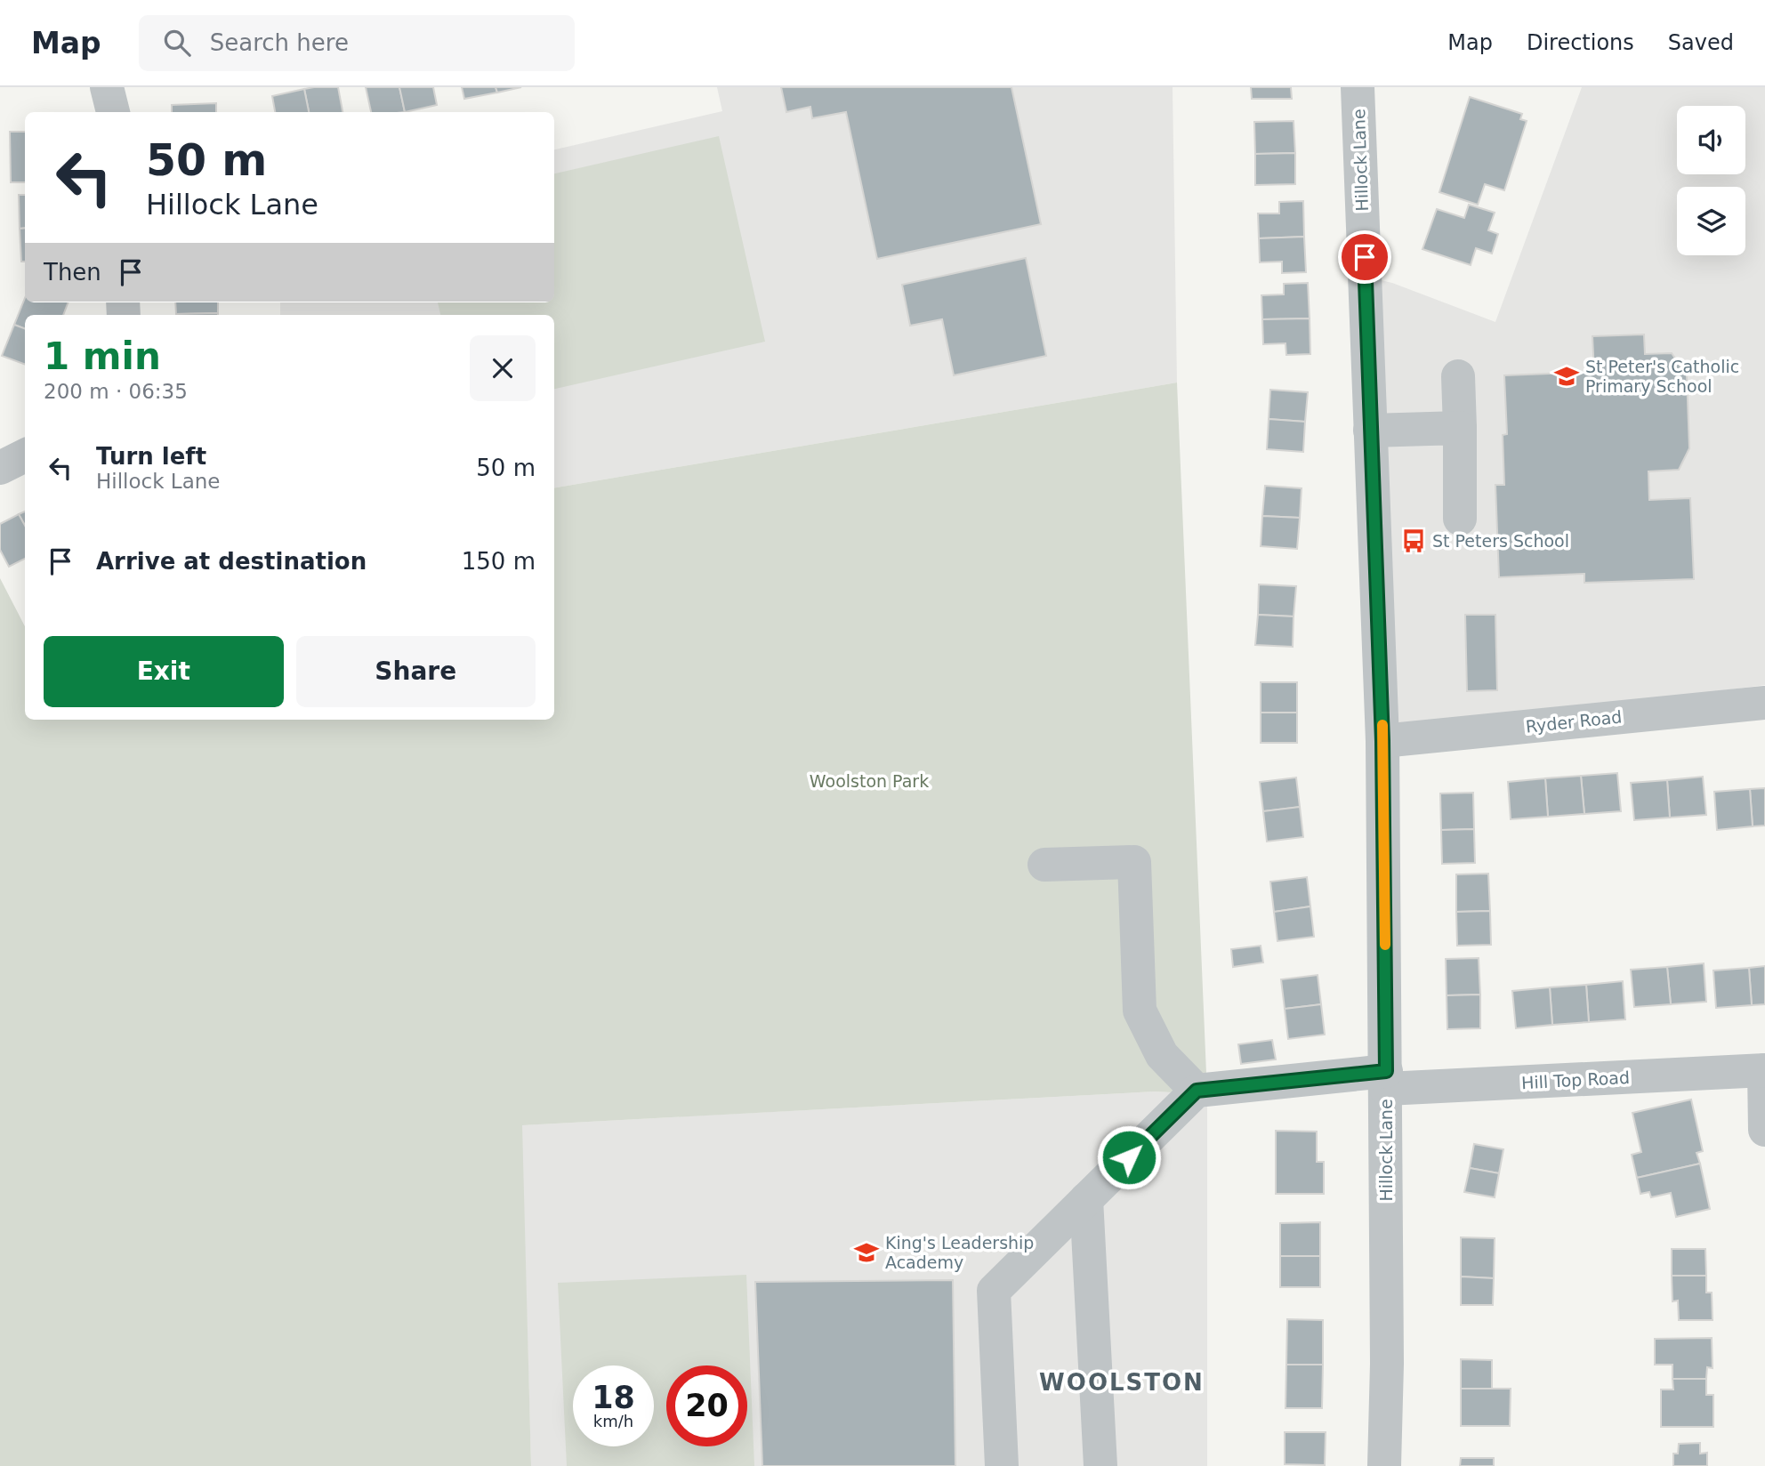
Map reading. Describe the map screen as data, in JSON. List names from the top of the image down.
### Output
{
  "streets": {
    "street": ["Hillock Lane", "Ryder Road", "Hill Top Road"]
  },
  "crossings": [
    ["Hillock Lane", "Ryder Road"],
    ["Hillock Lane", "Hill Top Road"]
  ],
  "districts": ["WOOLSTON"],
  "parks": ["Woolston Park"],
  "places": {
    "school or university": ["St Peter's Catholic Primary School", "King's Leadership Academy"],
    "bus stop": ["St Peters School"]
  },
  "page": {
    "header": "Map",
    "search": "Search here",
    "nav": ["Map", "Directions", "Saved"],
    "turn": ["50 m", "Hillock Lane"],
    "then": "Then",
    "heading": ["1 min", "200 m · 06:35"],
    "list": [
      {
        "name": "Turn left",
        "note": "Hillock Lane",
        "value": "50 m"
      },
      {
        "name": "Arrive at destination",
        "value": "150 m"
      }
    ],
    "buttons": ["Exit", "Share"],
    "speed": "18 km/h",
    "limit": "20"
  }
}
